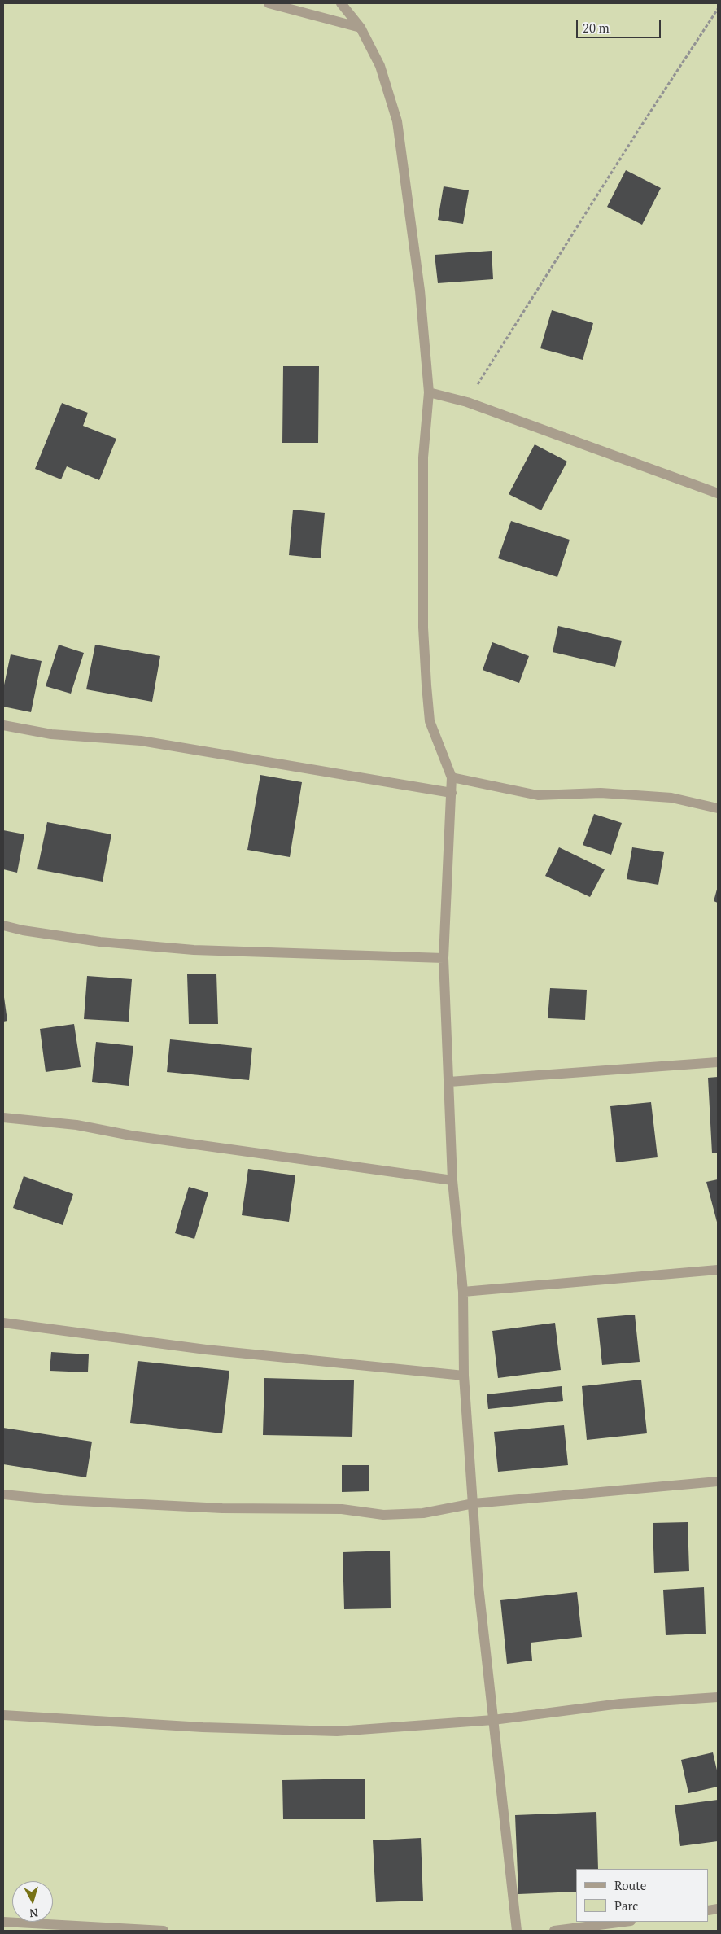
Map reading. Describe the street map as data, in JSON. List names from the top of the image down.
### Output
{
  "legend": ["Route", "Parc"],
  "scale_bar": "20 m",
  "north": "bottom"
}
